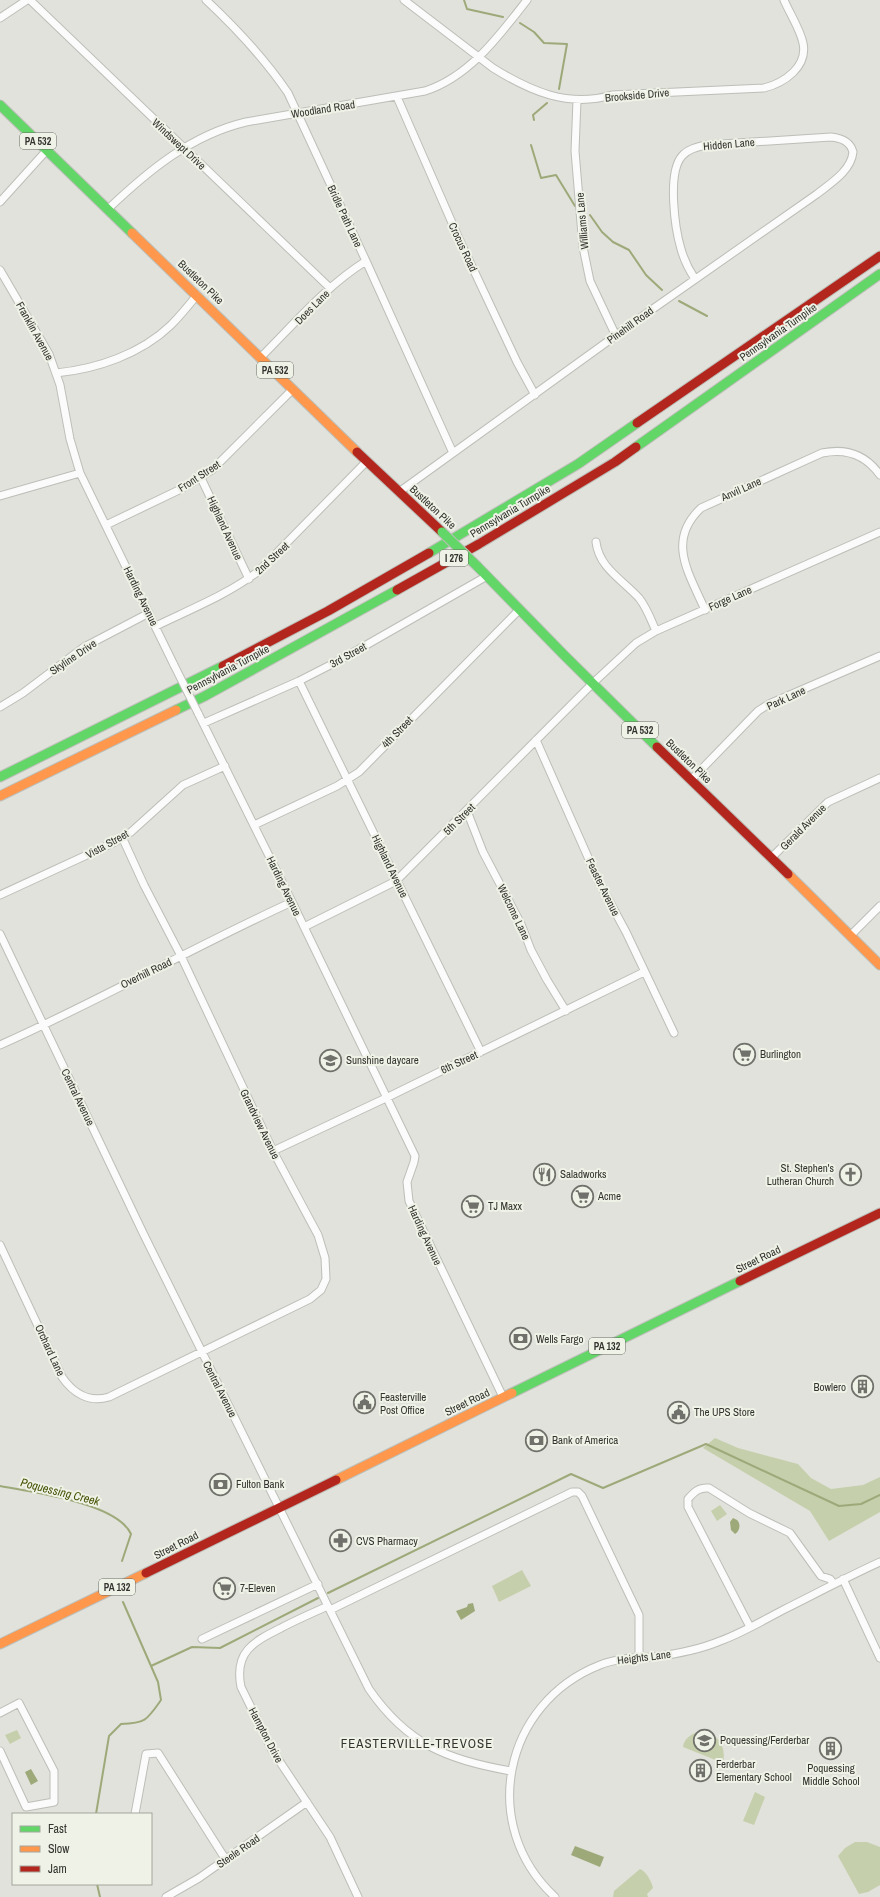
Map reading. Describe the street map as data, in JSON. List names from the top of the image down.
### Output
{
  "streets": {
    "main road": [
      "PA 532",
      "Bustleton Pike",
      "Pennsylvania Turnpike",
      "I 276",
      "Street Road",
      "PA 132"
    ],
    "street": [
      "Brookside Drive",
      "Woodland Road",
      "Windswept Drive",
      "Hidden Lane",
      "Bridle Path Lane",
      "Williams Lane",
      "Crocus Road",
      "Does Lane",
      "Pinehill Road",
      "Franklin Avenue",
      "Front Street",
      "Anvil Lane",
      "Highland Avenue",
      "2nd Street",
      "Harding Avenue",
      "Forge Lane",
      "3rd Street",
      "Skyline Drive",
      "Park Lane",
      "4th Street",
      "5th Street",
      "Gerald Avenue",
      "Vista Street",
      "Feaster Avenue",
      "Welcome Lane",
      "Overhill Road",
      "6th Street",
      "Central Avenue",
      "Grandview Avenue",
      "Orchard Lane",
      "Heights Lane",
      "Hampton Drive",
      "Steele Road"
    ]
  },
  "crossings": [
    ["Brookside Drive", "Woodland Road"],
    ["Brookside Drive", "Williams Lane"],
    ["Woodland Road", "Windswept Drive"],
    ["Woodland Road", "Bridle Path Lane"],
    ["Woodland Road", "Crocus Road"],
    ["Woodland Road", "Bustleton Pike"],
    ["Windswept Drive", "Does Lane"],
    ["Hidden Lane", "Pinehill Road"],
    ["Bridle Path Lane", "Does Lane"],
    ["Bridle Path Lane", "Pinehill Road"],
    ["Williams Lane", "Pinehill Road"],
    ["Crocus Road", "Pinehill Road"],
    ["Bustleton Pike", "Does Lane"],
    ["Bustleton Pike", "Pinehill Road"],
    ["Bustleton Pike", "Franklin Avenue"],
    ["Bustleton Pike", "Front Street"],
    ["Bustleton Pike", "2nd Street"],
    ["Bustleton Pike", "Forge Lane"],
    ["Bustleton Pike", "3rd Street"],
    ["Bustleton Pike", "Park Lane"],
    ["Bustleton Pike", "4th Street"],
    ["Bustleton Pike", "5th Street"],
    ["Bustleton Pike", "Gerald Avenue"],
    ["Franklin Avenue", "Harding Avenue"],
    ["Front Street", "Highland Avenue"],
    ["Front Street", "Harding Avenue"],
    ["Anvil Lane", "Forge Lane"],
    ["Highland Avenue", "2nd Street"],
    ["Highland Avenue", "3rd Street"],
    ["Highland Avenue", "4th Street"],
    ["Highland Avenue", "5th Street"],
    ["Highland Avenue", "6th Street"],
    ["2nd Street", "Harding Avenue"],
    ["Harding Avenue", "3rd Street"],
    ["Harding Avenue", "Skyline Drive"],
    ["Harding Avenue", "4th Street"],
    ["Harding Avenue", "5th Street"],
    ["Harding Avenue", "Vista Street"],
    ["Harding Avenue", "Overhill Road"],
    ["Harding Avenue", "6th Street"],
    ["Harding Avenue", "Street Road"],
    ["Forge Lane", "5th Street"],
    ["5th Street", "Feaster Avenue"],
    ["5th Street", "Welcome Lane"],
    ["Vista Street", "Grandview Avenue"],
    ["Feaster Avenue", "6th Street"],
    ["Welcome Lane", "6th Street"],
    ["Overhill Road", "Central Avenue"],
    ["Overhill Road", "Grandview Avenue"],
    ["6th Street", "Grandview Avenue"],
    ["Central Avenue", "Grandview Avenue"],
    ["Central Avenue", "Street Road"],
    ["Central Avenue", "Orchard Lane"],
    ["Central Avenue", "Heights Lane"],
    ["Central Avenue", "Hampton Drive"],
    ["Grandview Avenue", "Orchard Lane"],
    ["Heights Lane", "Hampton Drive"],
    ["Hampton Drive", "Steele Road"]
  ],
  "districts": ["FEASTERVILLE-TREVOSE"],
  "water": ["Poquessing Creek"],
  "places": {
    "supermarket": [
      "Burlington",
      "Acme",
      "TJ Maxx",
      "7-Eleven"
    ],
    "school or university": ["Sunshine daycare", "Poquessing/Ferderbar"],
    "restaurant": ["Saladworks"],
    "church": ["St. Stephen's Lutheran Church"],
    "bank": ["Wells Fargo", "Bank of America", "Fulton Bank"],
    "building": ["Bowlero", "Poquessing Middle School", "Ferderbar Elementary School"],
    "public building": ["Feasterville Post Office", "The UPS Store"],
    "pharmacy": ["CVS Pharmacy"]
  },
  "legend": ["Fast", "Slow", "Jam"]
}
